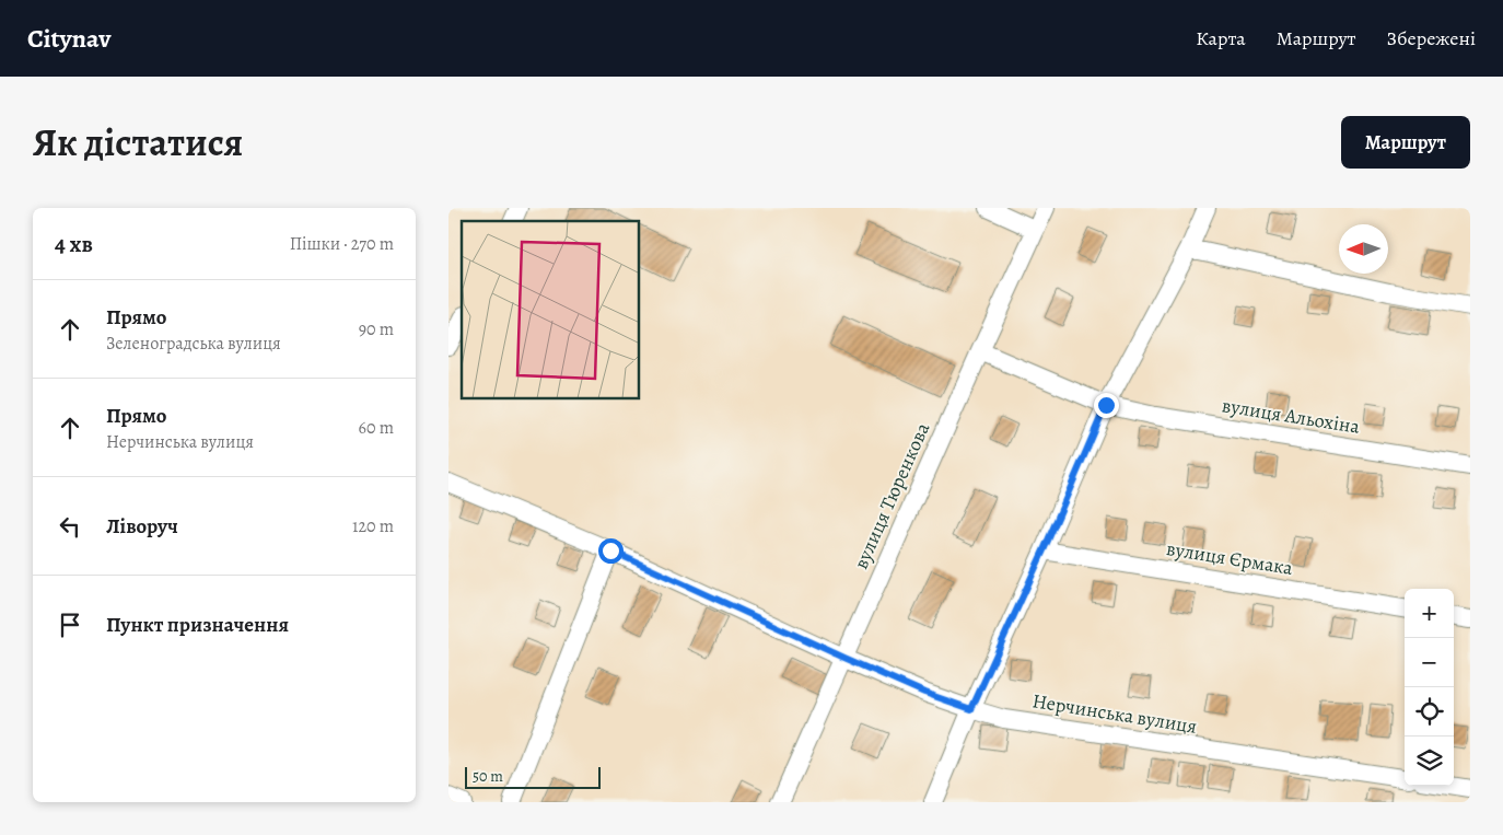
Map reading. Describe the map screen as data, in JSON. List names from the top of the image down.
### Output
{
  "streets": {
    "street": [
      "вулиця Альохіна",
      "вулиця Тюренкова",
      "вулиця Єрмака",
      "Нерчинська вулиця"
    ]
  },
  "crossings": [
    ["вулиця Альохіна", "вулиця Тюренкова"],
    ["вулиця Тюренкова", "Нерчинська вулиця"]
  ],
  "scale_bar": "50 m",
  "north": "left",
  "page": {
    "header": "Citynav",
    "nav": ["Карта", "Маршрут", "Збережені"],
    "title": "Як дістатися",
    "buttons": "Маршрут",
    "heading": ["4 хв", "Пішки · 270 m"],
    "list": [
      ["Прямо", "Зеленоградська вулиця", "90 m"],
      ["Прямо", "Нерчинська вулиця", "60 m"],
      ["Ліворуч", "120 m"],
      "Пункт призначення"
    ],
    "map_buttons": ["+", "−"],
    "scale": "50 m"
  }
}
